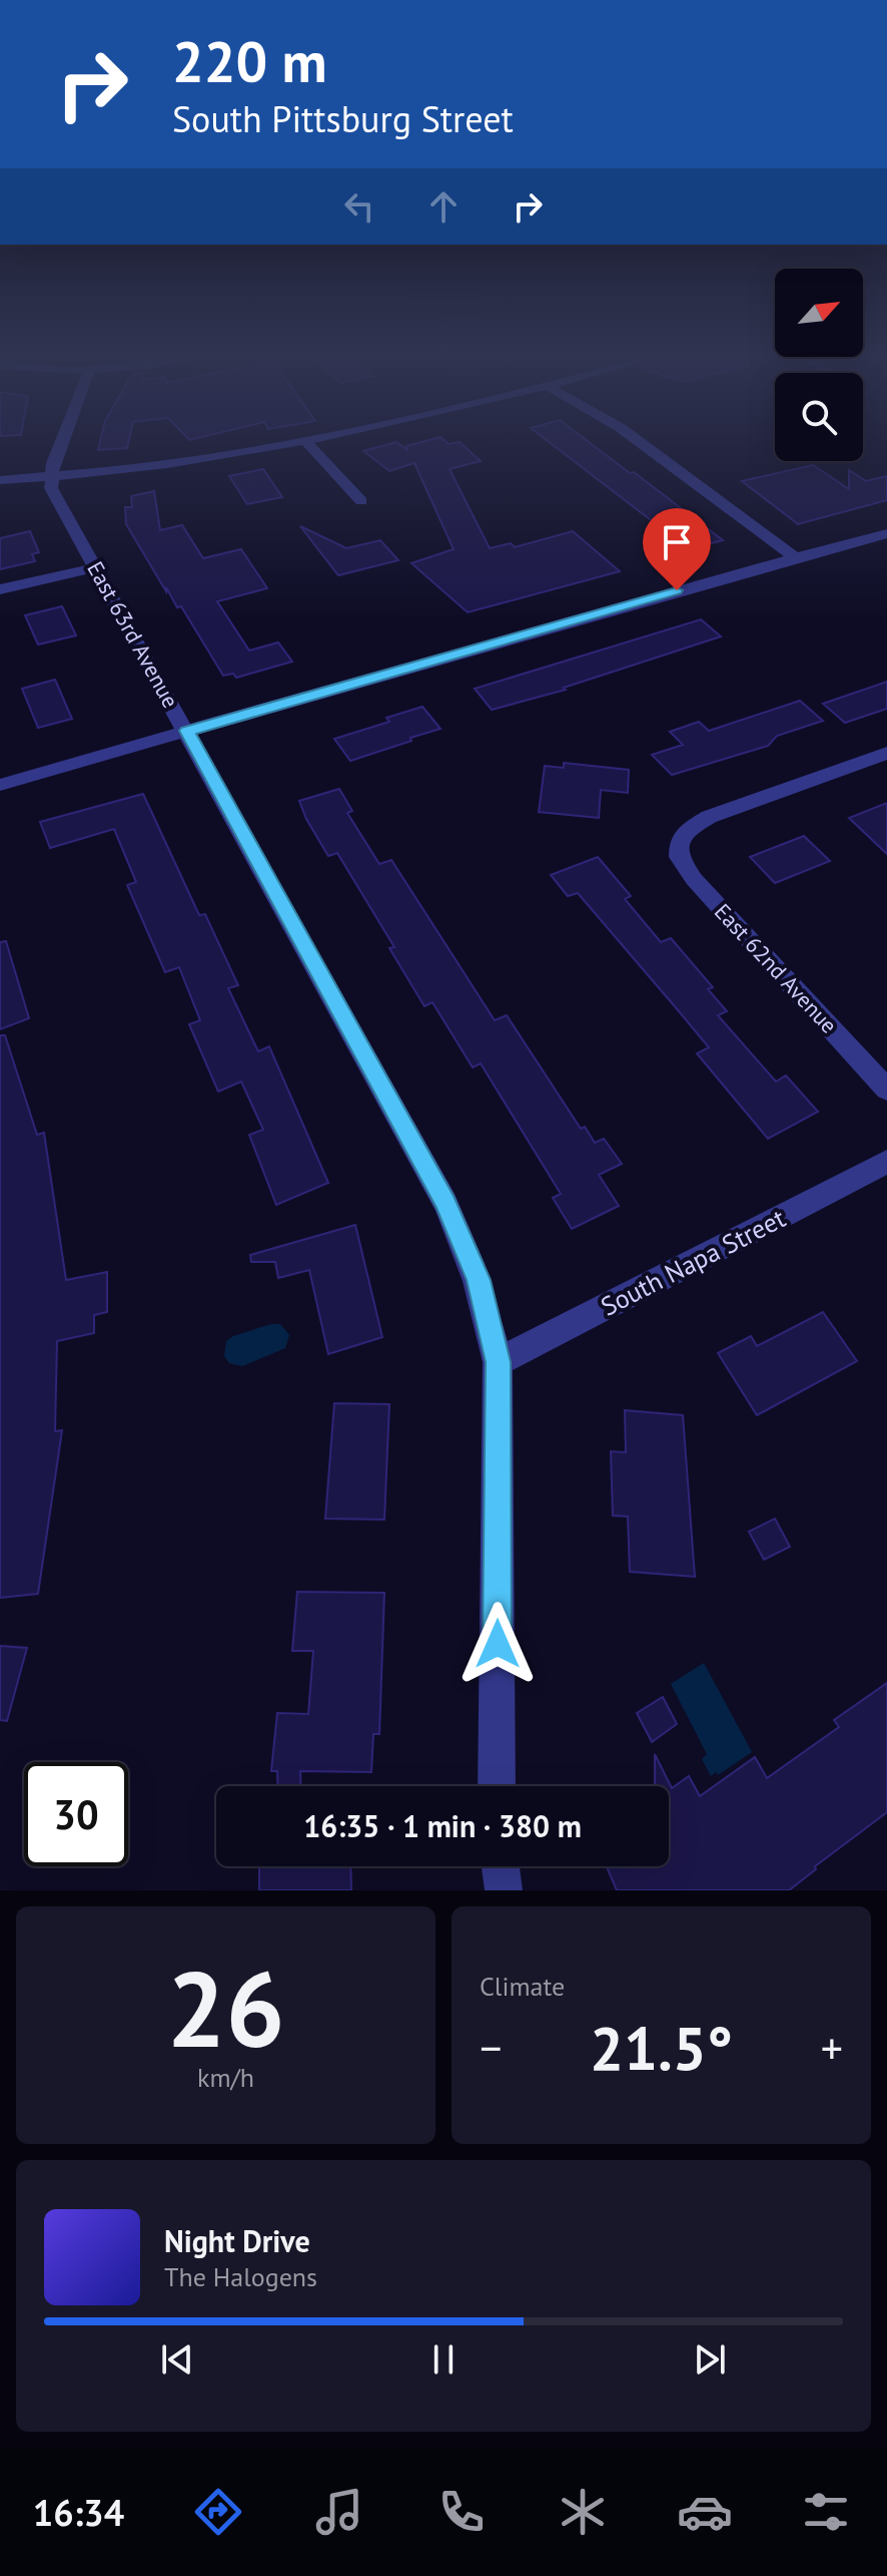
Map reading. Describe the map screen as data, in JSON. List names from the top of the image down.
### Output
{
  "streets": {
    "street": ["East 63rd Avenue", "East 62nd Avenue", "South Napa Street"]
  },
  "crossings": [
    ["East 63rd Avenue", "South Napa Street"]
  ],
  "north": "top right",
  "page": {
    "turn": ["220 m", "South Pittsburg Street"],
    "limit": "30",
    "trip": "16:35 · 1 min · 380 m",
    "tile": [
      ["26", "km/h"],
      "Climate"
    ],
    "heat": ["−", "21.5°", "+"],
    "song": ["Night Drive", "The Halogens"],
    "tabs": "16:34"
  }
}
